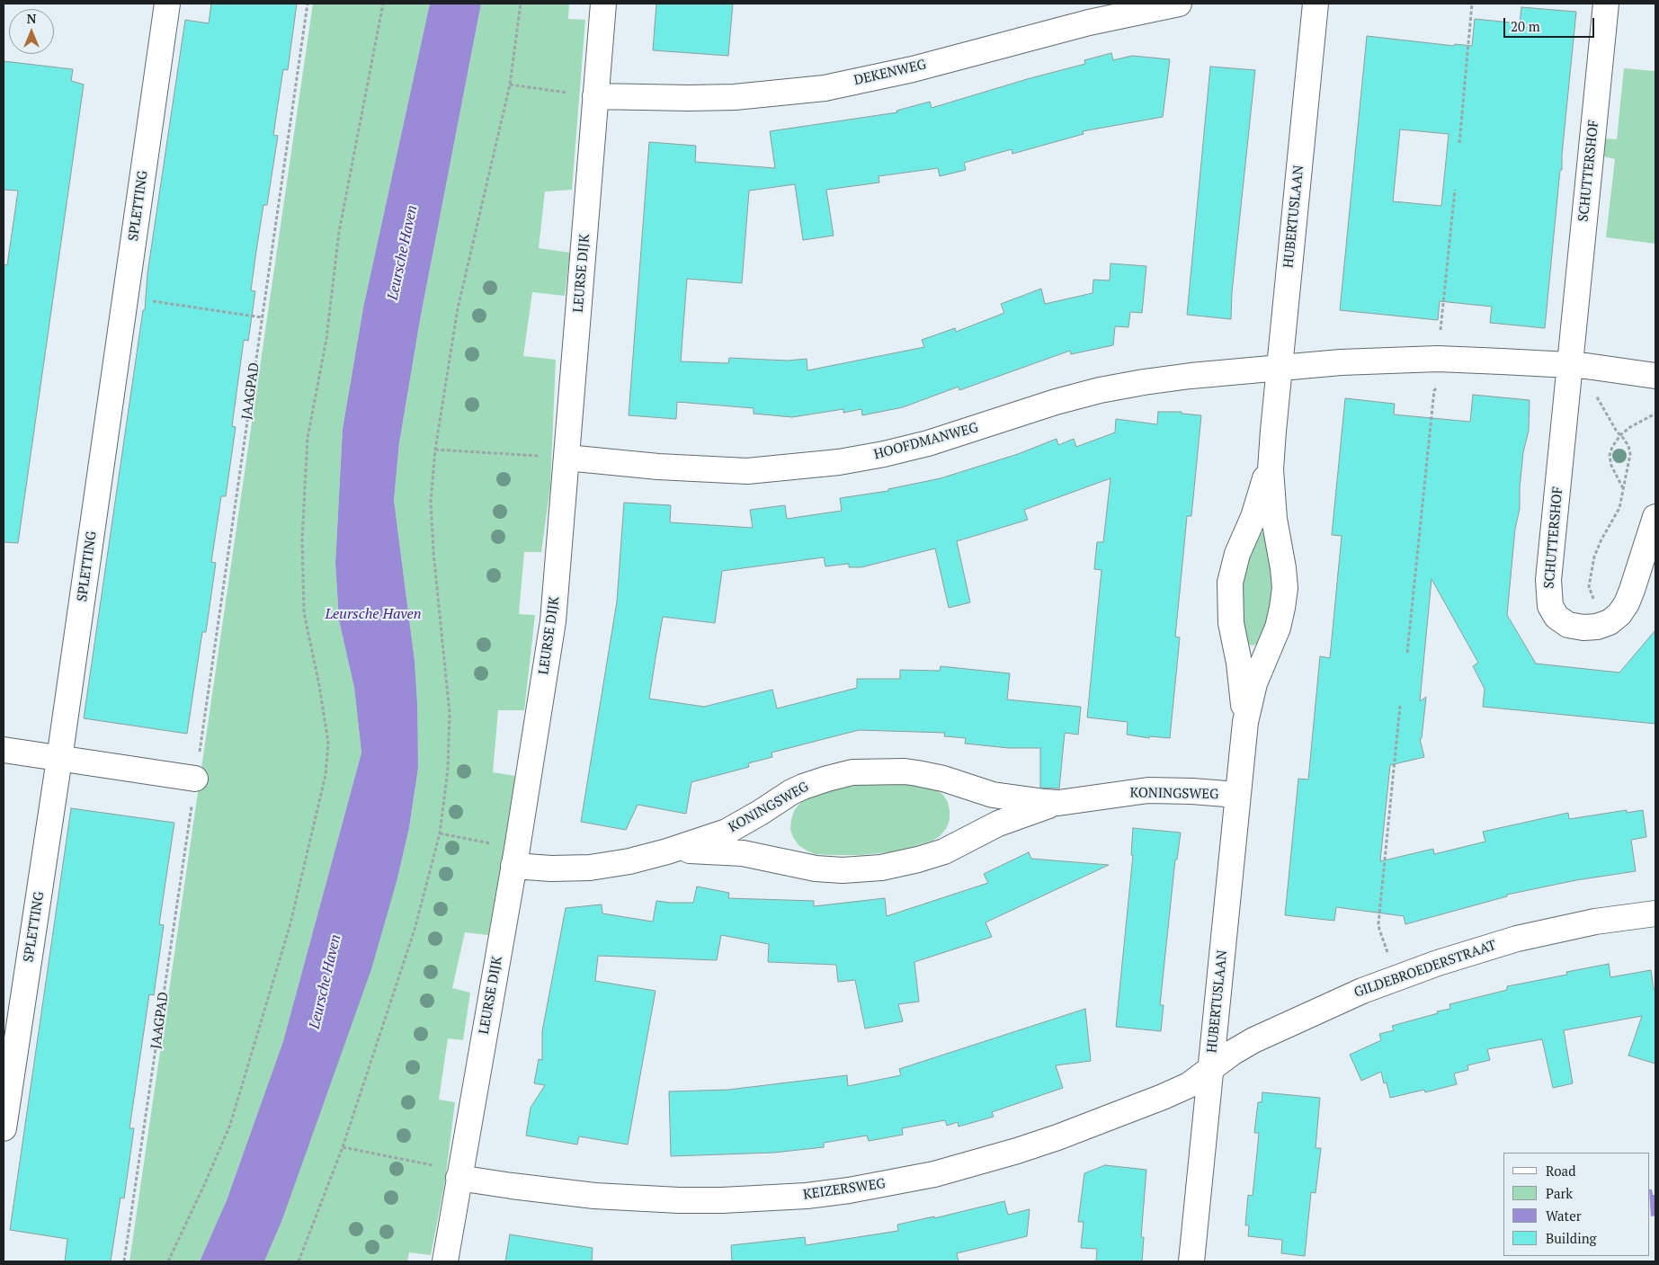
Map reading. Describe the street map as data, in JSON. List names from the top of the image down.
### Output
{
  "streets": {
    "street": [
      "DEKENWEG",
      "SCHUTTERSHOF",
      "SPLETTING",
      "HUBERTUSLAAN",
      "LEURSE DIJK",
      "HOOFDMANWEG",
      "KONINGSWEG",
      "GILDEBROEDERSTRAAT",
      "KEIZERSWEG"
    ],
    "path": ["JAAGPAD"]
  },
  "crossings": [
    ["DEKENWEG", "LEURSE DIJK"],
    ["HUBERTUSLAAN", "HOOFDMANWEG"],
    ["HUBERTUSLAAN", "KONINGSWEG"],
    ["HUBERTUSLAAN", "GILDEBROEDERSTRAAT"],
    ["HUBERTUSLAAN", "KEIZERSWEG"],
    ["LEURSE DIJK", "HOOFDMANWEG"],
    ["LEURSE DIJK", "KONINGSWEG"],
    ["LEURSE DIJK", "KEIZERSWEG"],
    ["GILDEBROEDERSTRAAT", "KEIZERSWEG"]
  ],
  "water": ["Leursche Haven"],
  "legend": [
    "Road",
    "Park",
    "Water",
    "Building"
  ],
  "scale_bar": "20 m",
  "north": "top"
}
